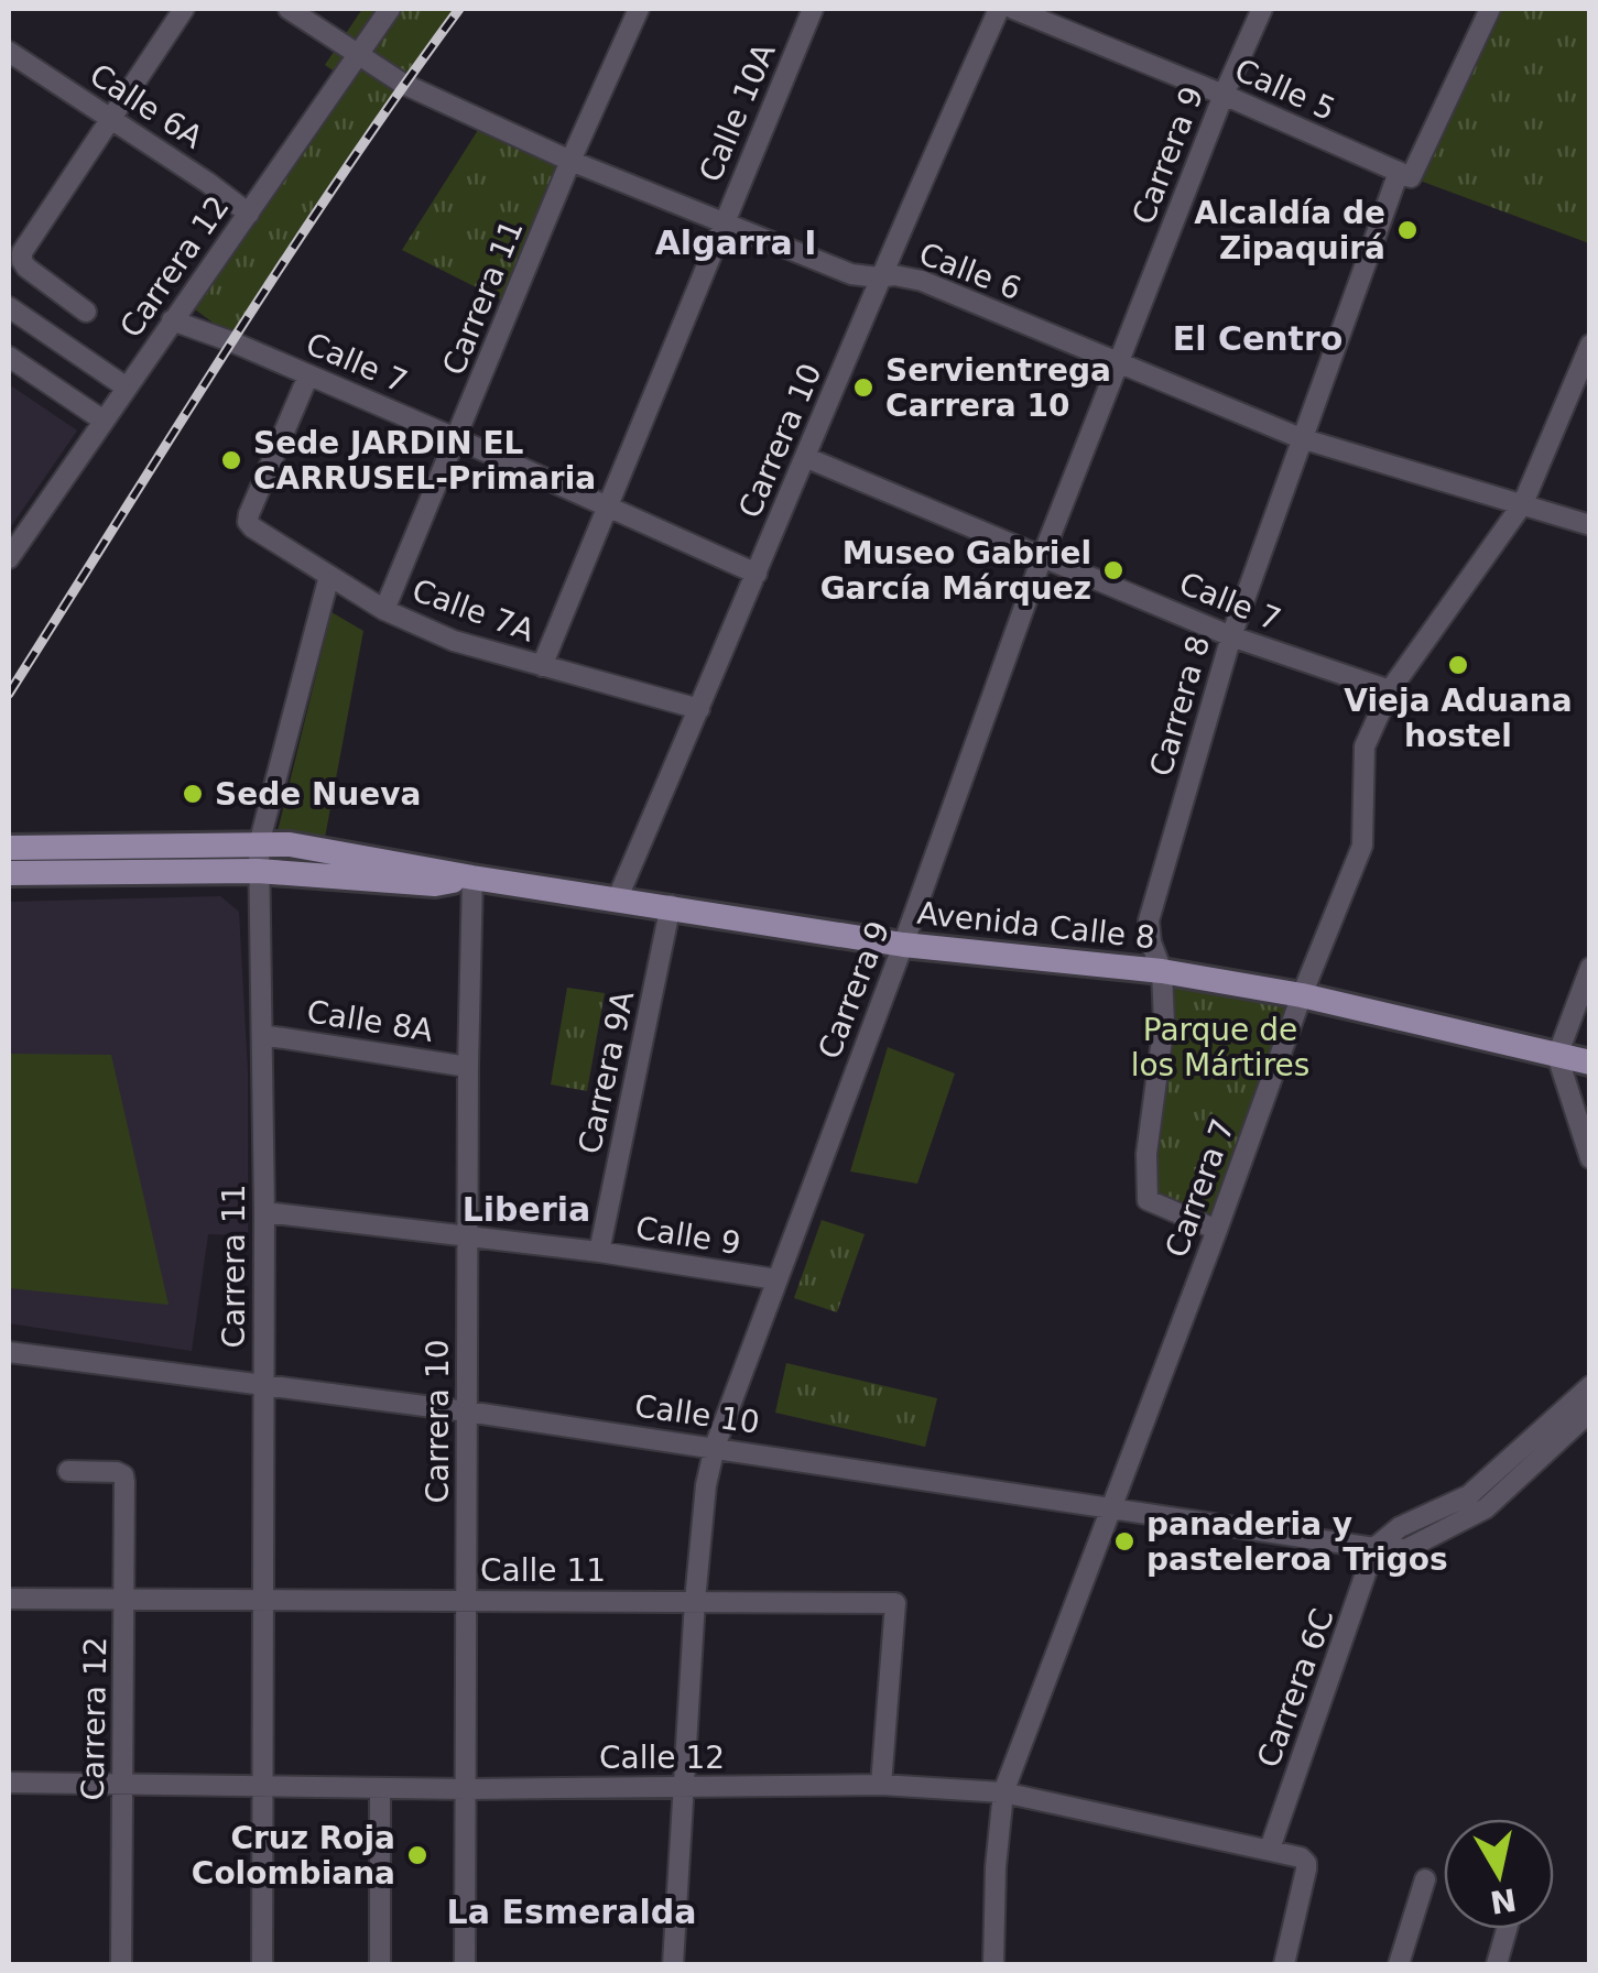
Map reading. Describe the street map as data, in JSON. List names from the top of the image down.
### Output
{
  "streets": {
    "main road": ["Avenida Calle 8"],
    "street": [
      "Calle 5",
      "Calle 6A",
      "Calle 10A",
      "Carrera 9",
      "Carrera 12",
      "Calle 6",
      "Carrera 11",
      "Calle 7",
      "Carrera 10",
      "Calle 7A",
      "Carrera 8",
      "Calle 8A",
      "Carrera 9A",
      "Carrera 7",
      "Calle 9",
      "Calle 10",
      "Calle 11",
      "Carrera 6C",
      "Calle 12"
    ]
  },
  "crossings": [
    ["Calle 5", "Carrera 9"],
    ["Calle 5", "Carrera 8"],
    ["Calle 6A", "Carrera 12"],
    ["Calle 10A", "Calle 6"],
    ["Calle 10A", "Calle 7"],
    ["Calle 10A", "Calle 7A"],
    ["Carrera 9", "Calle 6"],
    ["Carrera 9", "Calle 7"],
    ["Carrera 9", "Avenida Calle 8"],
    ["Carrera 9", "Calle 9"],
    ["Carrera 9", "Calle 10"],
    ["Carrera 9", "Calle 11"],
    ["Carrera 9", "Calle 12"],
    ["Carrera 12", "Calle 6"],
    ["Carrera 12", "Calle 7"],
    ["Carrera 12", "Calle 11"],
    ["Carrera 12", "Calle 12"],
    ["Calle 6", "Carrera 11"],
    ["Calle 6", "Carrera 10"],
    ["Calle 6", "Carrera 8"],
    ["Calle 6", "Carrera 7"],
    ["Carrera 11", "Calle 7"],
    ["Carrera 11", "Calle 7A"],
    ["Carrera 11", "Avenida Calle 8"],
    ["Carrera 11", "Calle 8A"],
    ["Carrera 11", "Calle 9"],
    ["Carrera 11", "Calle 10"],
    ["Carrera 11", "Calle 11"],
    ["Carrera 11", "Calle 12"],
    ["Calle 7", "Carrera 10"],
    ["Calle 7", "Calle 7A"],
    ["Calle 7", "Carrera 8"],
    ["Calle 7", "Carrera 7"],
    ["Carrera 10", "Calle 7A"],
    ["Carrera 10", "Avenida Calle 8"],
    ["Carrera 10", "Calle 8A"],
    ["Carrera 10", "Calle 9"],
    ["Carrera 10", "Calle 10"],
    ["Carrera 10", "Calle 11"],
    ["Carrera 10", "Calle 12"],
    ["Carrera 8", "Avenida Calle 8"],
    ["Carrera 8", "Carrera 7"],
    ["Avenida Calle 8", "Carrera 9A"],
    ["Avenida Calle 8", "Carrera 7"],
    ["Carrera 9A", "Calle 9"],
    ["Carrera 7", "Calle 10"],
    ["Carrera 7", "Calle 12"],
    ["Calle 10", "Carrera 6C"],
    ["Calle 11", "Calle 12"],
    ["Carrera 6C", "Calle 12"]
  ],
  "districts": [
    "Algarra I",
    "El Centro",
    "Liberia",
    "La Esmeralda"
  ],
  "parks": ["Parque de los Mártires"],
  "places": [
    "Alcaldía de Zipaquirá",
    "Servientrega Carrera 10",
    "Sede JARDIN EL CARRUSEL-Primaria",
    "Museo Gabriel García Márquez",
    "Vieja Aduana hostel",
    "Sede Nueva",
    "panaderia y pasteleroa Trigos",
    "Cruz Roja Colombiana"
  ],
  "north": "bottom"
}
